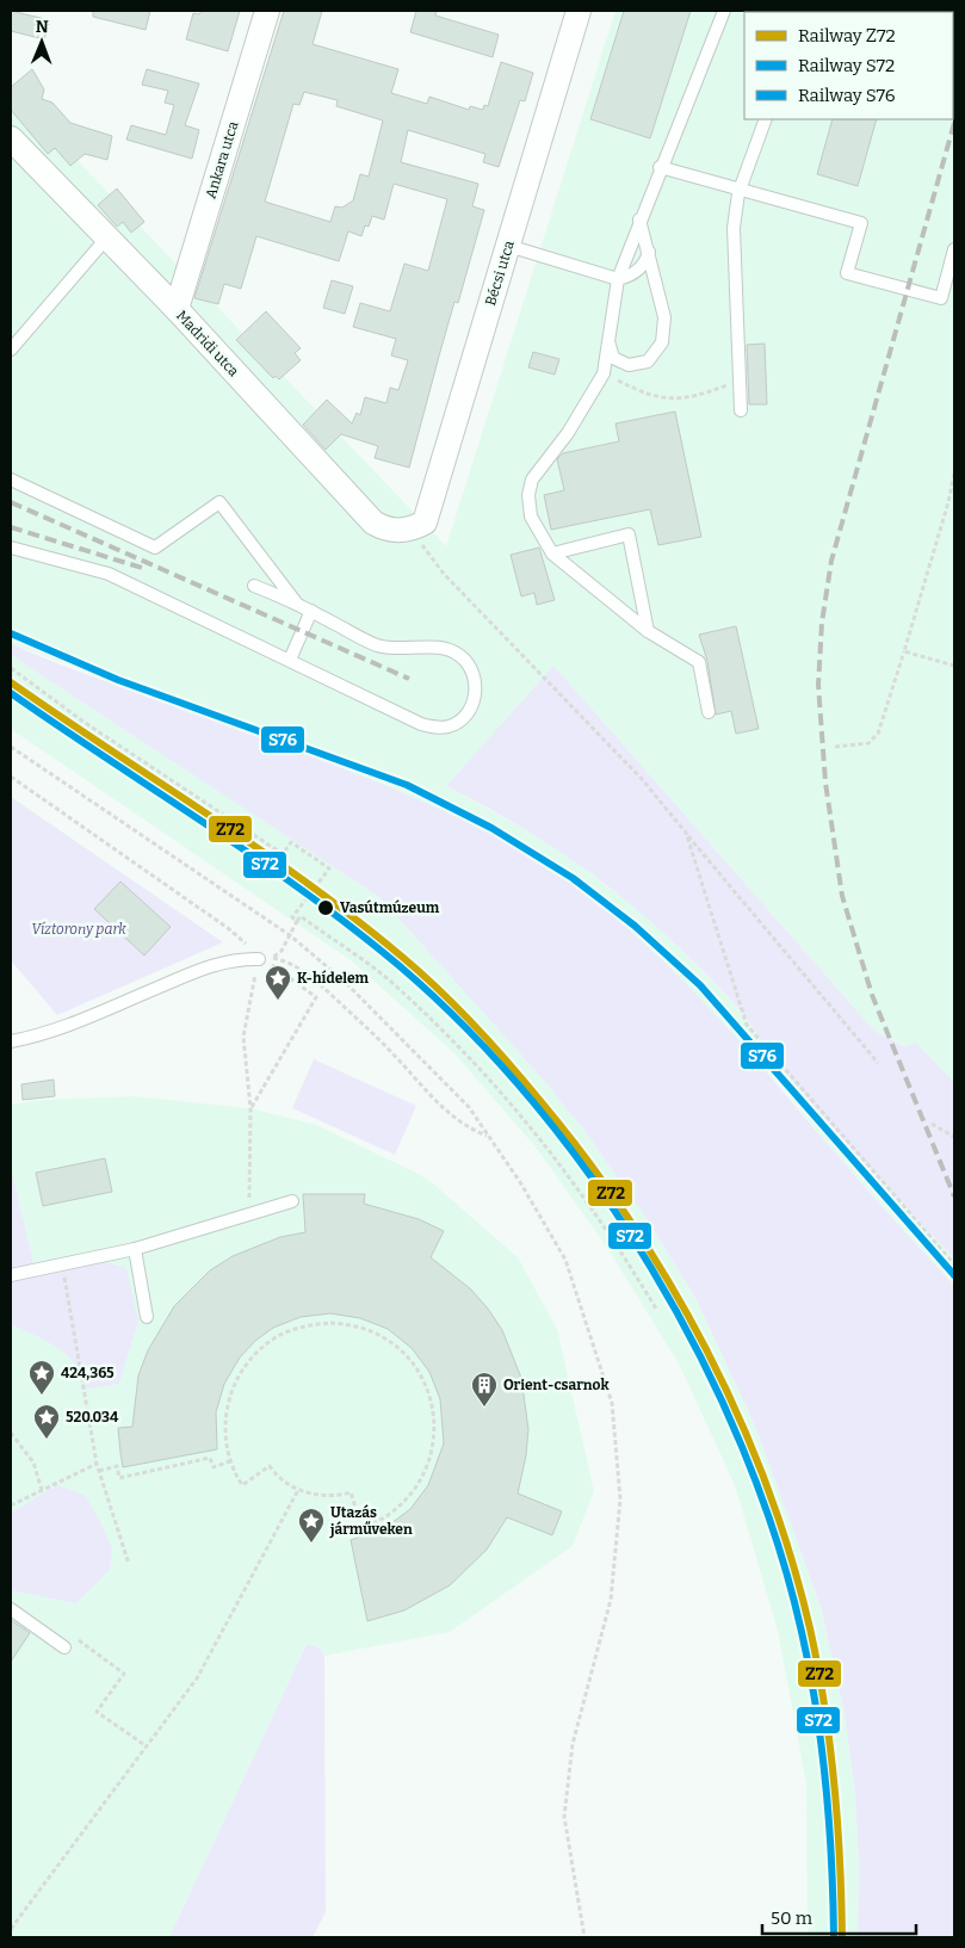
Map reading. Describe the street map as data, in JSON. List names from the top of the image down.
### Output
{
  "streets": {
    "street": ["Ankara utca", "Bécsi utca", "Madridi utca"]
  },
  "crossings": [
    ["Ankara utca", "Madridi utca"],
    ["Bécsi utca", "Madridi utca"]
  ],
  "parks": ["Víztorony park"],
  "places": {
    "other": ["Vasútmúzeum"],
    "place": [
      "K-hídelem",
      "424,365",
      "520.034",
      "Utazás járműveken"
    ],
    "building": ["Orient-csarnok"]
  },
  "lines": ["rail line S76", "rail line Z72", "rail line S72"],
  "legend": ["Railway Z72", "Railway S72", "Railway S76"],
  "scale_bar": "50 m",
  "north": "top"
}
